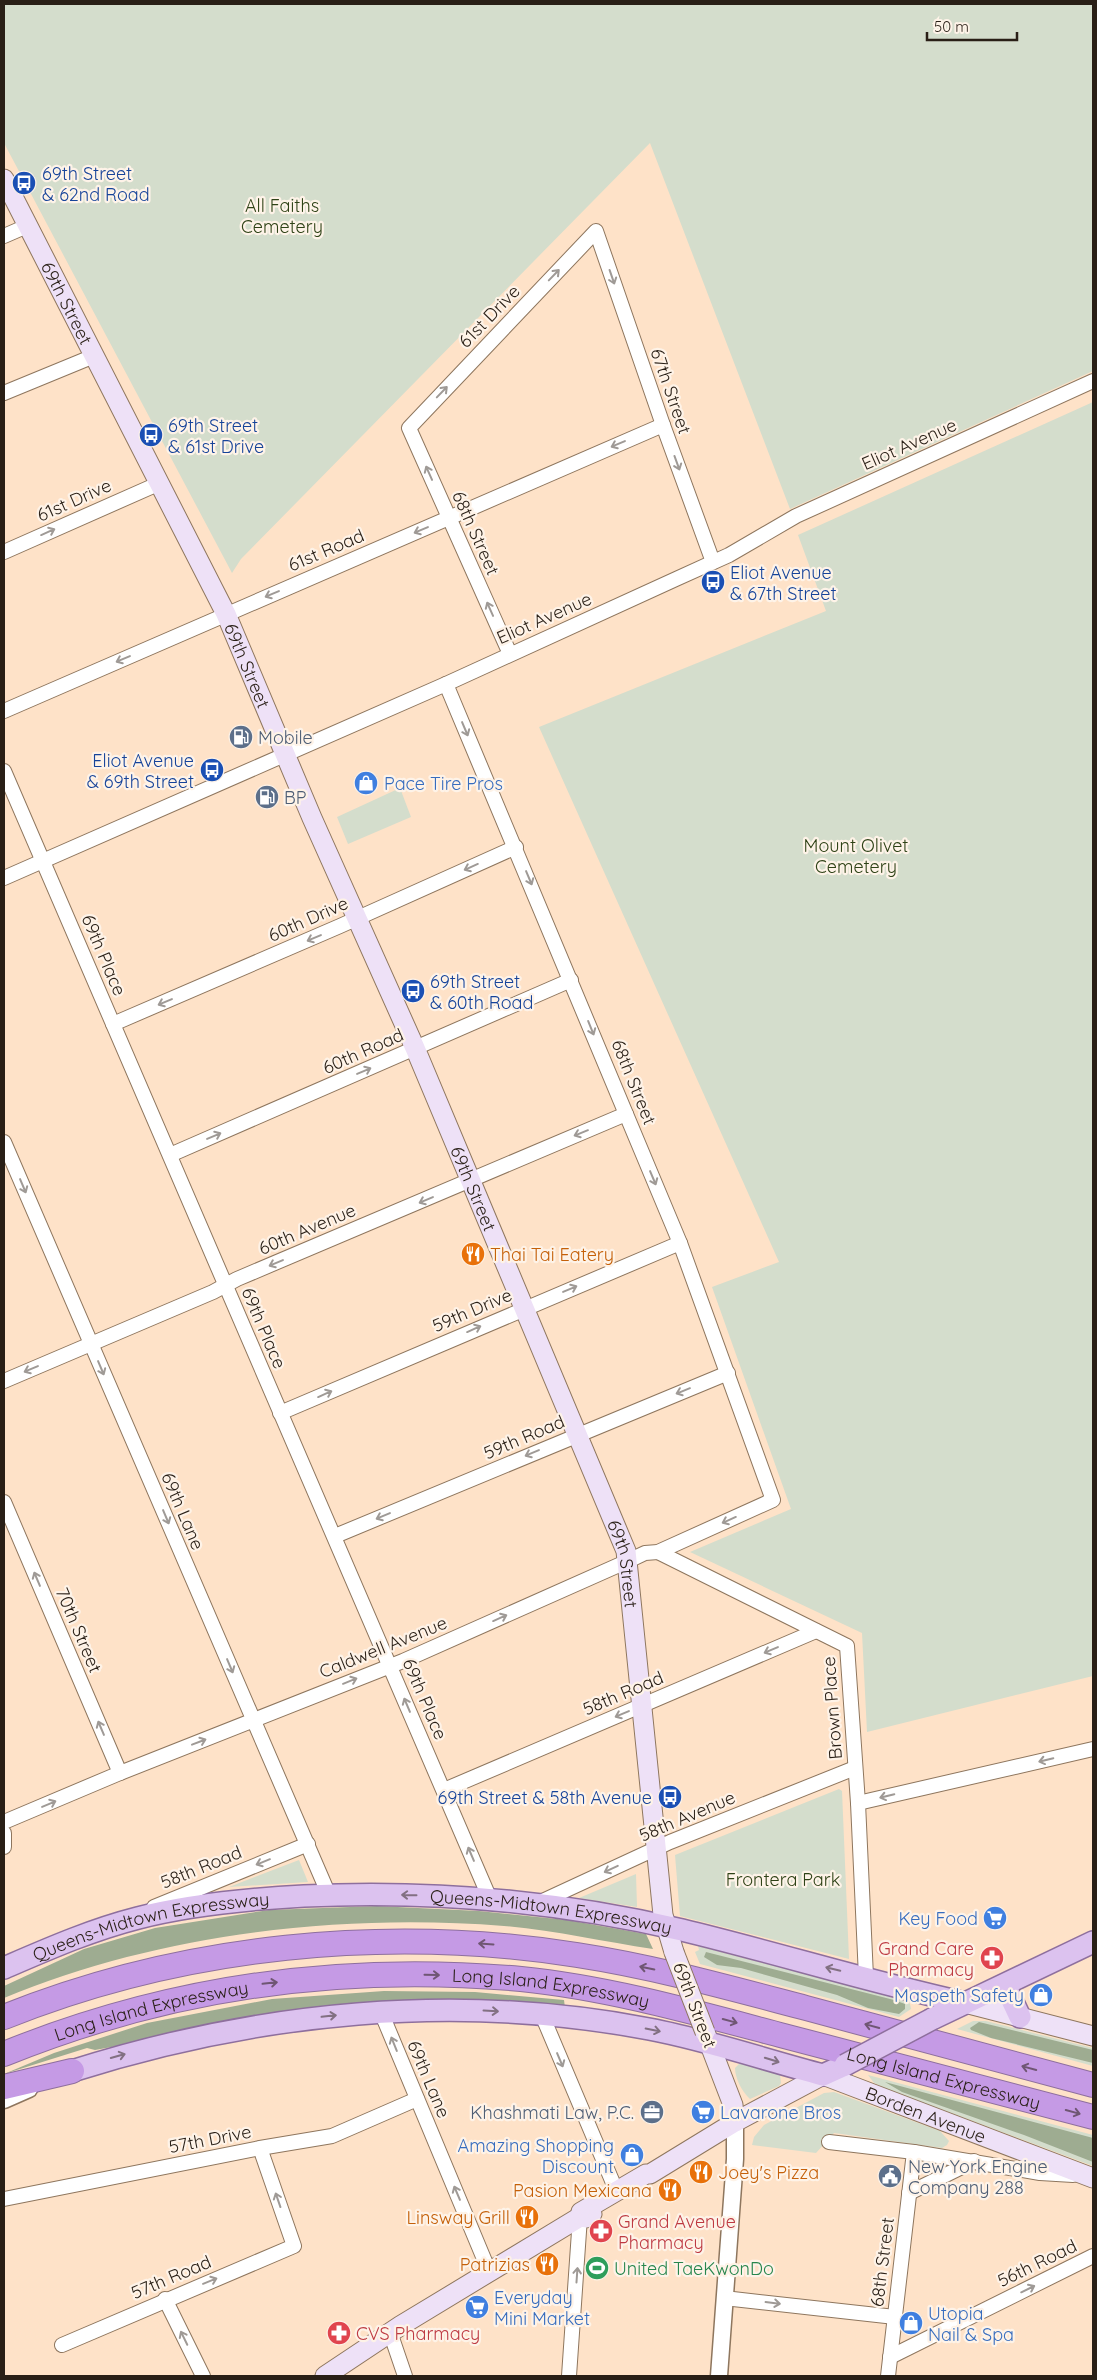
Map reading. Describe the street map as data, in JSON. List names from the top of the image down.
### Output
{
  "streets": {
    "highway": ["Long Island Expressway"],
    "main road": ["69th Street", "Queens-Midtown Expressway", "Borden Avenue"],
    "street": [
      "61st Drive",
      "67th Street",
      "Eliot Avenue",
      "68th Street",
      "61st Road",
      "60th Drive",
      "69th Place",
      "60th Road",
      "60th Avenue",
      "59th Drive",
      "59th Road",
      "69th Lane",
      "70th Street",
      "Caldwell Avenue",
      "58th Road",
      "Brown Place",
      "58th Avenue",
      "57th Drive",
      "56th Road",
      "57th Road"
    ]
  },
  "crossings": [
    ["69th Street", "61st Drive"],
    ["69th Street", "Eliot Avenue"],
    ["69th Street", "61st Road"],
    ["69th Street", "60th Drive"],
    ["69th Street", "60th Road"],
    ["69th Street", "60th Avenue"],
    ["69th Street", "59th Drive"],
    ["69th Street", "59th Road"],
    ["69th Street", "Caldwell Avenue"],
    ["69th Street", "58th Road"],
    ["69th Street", "58th Avenue"],
    ["69th Street", "Queens-Midtown Expressway"],
    ["61st Drive", "67th Street"],
    ["61st Drive", "68th Street"],
    ["67th Street", "Eliot Avenue"],
    ["67th Street", "61st Road"],
    ["Eliot Avenue", "68th Street"],
    ["Eliot Avenue", "69th Place"],
    ["68th Street", "61st Road"],
    ["68th Street", "60th Drive"],
    ["68th Street", "60th Road"],
    ["68th Street", "60th Avenue"],
    ["68th Street", "59th Drive"],
    ["68th Street", "59th Road"],
    ["68th Street", "Caldwell Avenue"],
    ["68th Street", "Borden Avenue"],
    ["68th Street", "56th Road"],
    ["60th Drive", "69th Place"],
    ["69th Place", "60th Road"],
    ["69th Place", "60th Avenue"],
    ["69th Place", "59th Drive"],
    ["69th Place", "59th Road"],
    ["69th Place", "Caldwell Avenue"],
    ["69th Place", "58th Road"],
    ["69th Place", "Queens-Midtown Expressway"],
    ["60th Avenue", "69th Lane"],
    ["69th Lane", "Caldwell Avenue"],
    ["69th Lane", "58th Road"],
    ["69th Lane", "Queens-Midtown Expressway"],
    ["69th Lane", "57th Drive"],
    ["70th Street", "Caldwell Avenue"],
    ["Caldwell Avenue", "Brown Place"],
    ["58th Road", "Brown Place"],
    ["58th Road", "Queens-Midtown Expressway"],
    ["Brown Place", "58th Avenue"],
    ["Brown Place", "Queens-Midtown Expressway"],
    ["58th Avenue", "Queens-Midtown Expressway"],
    ["57th Drive", "57th Road"]
  ],
  "one_way": [
    "61st Drive",
    "67th Street",
    "61st Road",
    "60th Drive",
    "60th Road",
    "60th Avenue",
    "59th Drive",
    "59th Road",
    "70th Street",
    "58th Road",
    "58th Avenue",
    "56th Road"
  ],
  "parks": ["All Faiths Cemetery", "Mount Olivet Cemetery", "Frontera Park"],
  "places": {
    "bus stop": [
      "69th Street & 62nd Road",
      "69th Street & 61st Drive",
      "Eliot Avenue & 67th Street",
      "Eliot Avenue & 69th Street",
      "69th Street & 60th Road",
      "69th Street & 58th Avenue"
    ],
    "fuel station": ["Mobile", "BP"],
    "shop": [
      "Pace Tire Pros",
      "Maspeth Safety",
      "Amazing Shopping Discount",
      "Utopia Nail & Spa"
    ],
    "restaurant": [
      "Thai Tai Eatery",
      "Joey's Pizza",
      "Pasion Mexicana",
      "Linsway Grill",
      "Patrizias"
    ],
    "supermarket": ["Key Food", "Lavarone Bros", "Everyday Mini Market"],
    "pharmacy": ["Grand Care Pharmacy", "Grand Avenue Pharmacy", "CVS Pharmacy"],
    "office": ["Khashmati Law, P.C."],
    "public building": ["New York Engine Company 288"],
    "sports": ["United TaeKwonDo"]
  },
  "scale_bar": "50 m"
}
